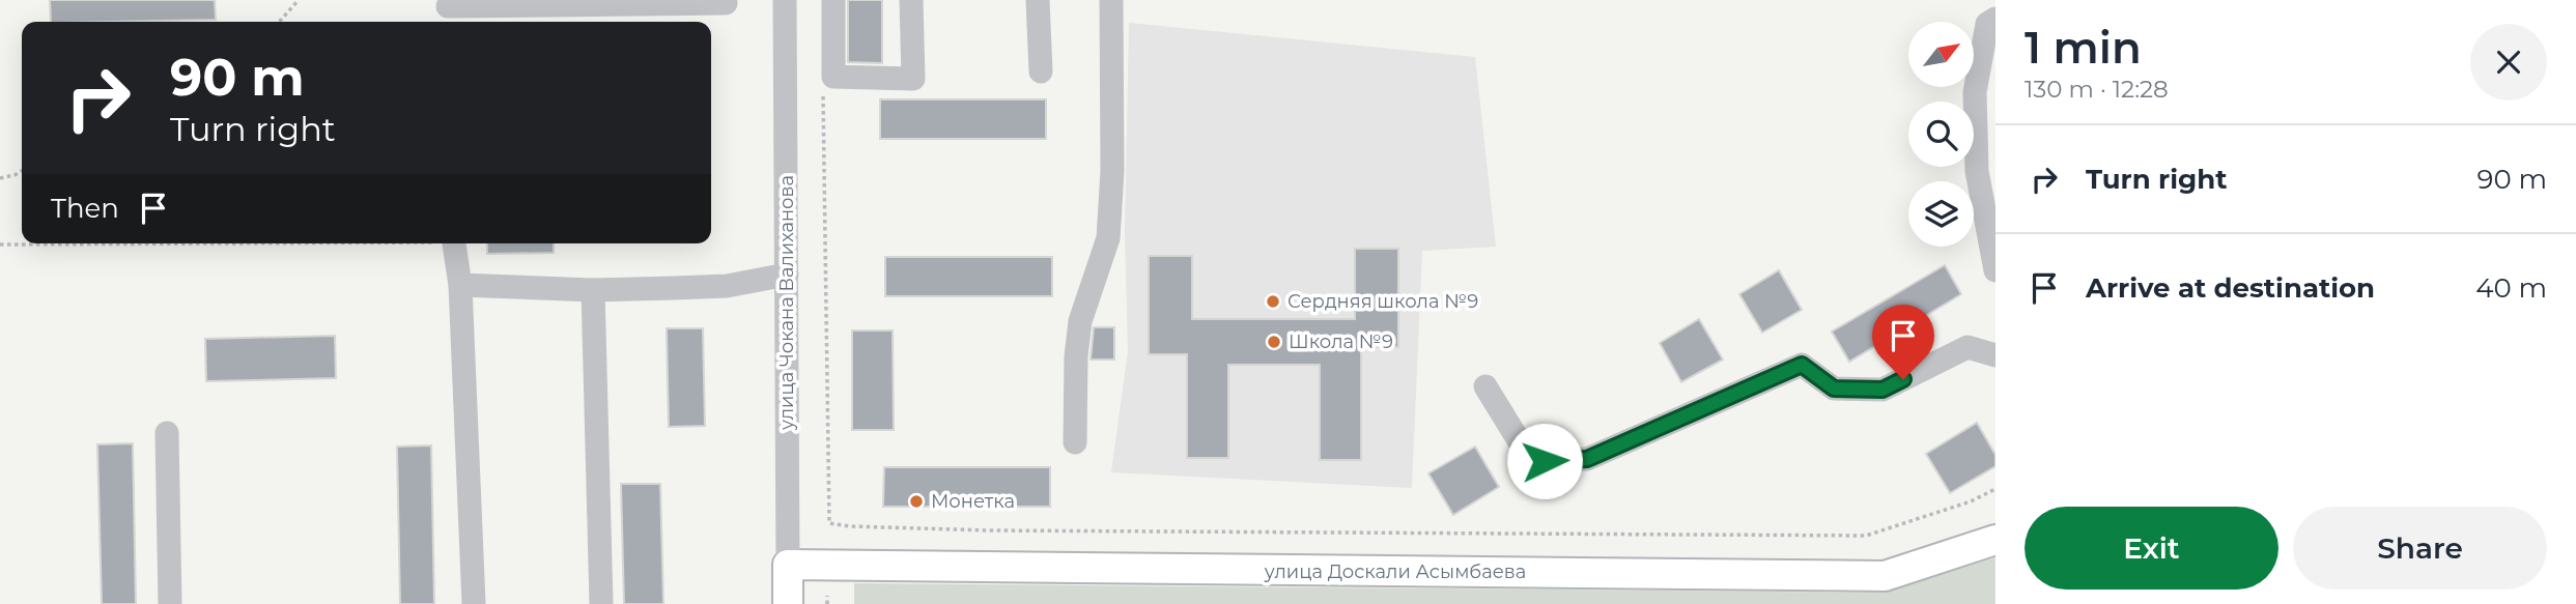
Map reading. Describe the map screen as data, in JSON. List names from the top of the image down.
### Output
{
  "streets": {
    "main road": ["улица Чокана Валиханова", "улица Доскали Асымбаева"]
  },
  "crossings": [
    ["улица Чокана Валиханова", "улица Доскали Асымбаева"]
  ],
  "places": ["Сердняя школа №9", "Школа №9", "Монетка"],
  "north": "top right",
  "page": {
    "heading": ["1 min", "130 m · 12:28"],
    "turn": ["90 m", "Turn right"],
    "list": [
      {
        "name": "Turn right",
        "value": "90 m"
      },
      {
        "name": "Arrive at destination",
        "value": "40 m"
      }
    ],
    "then": "Then",
    "buttons": ["Exit", "Share"]
  }
}
